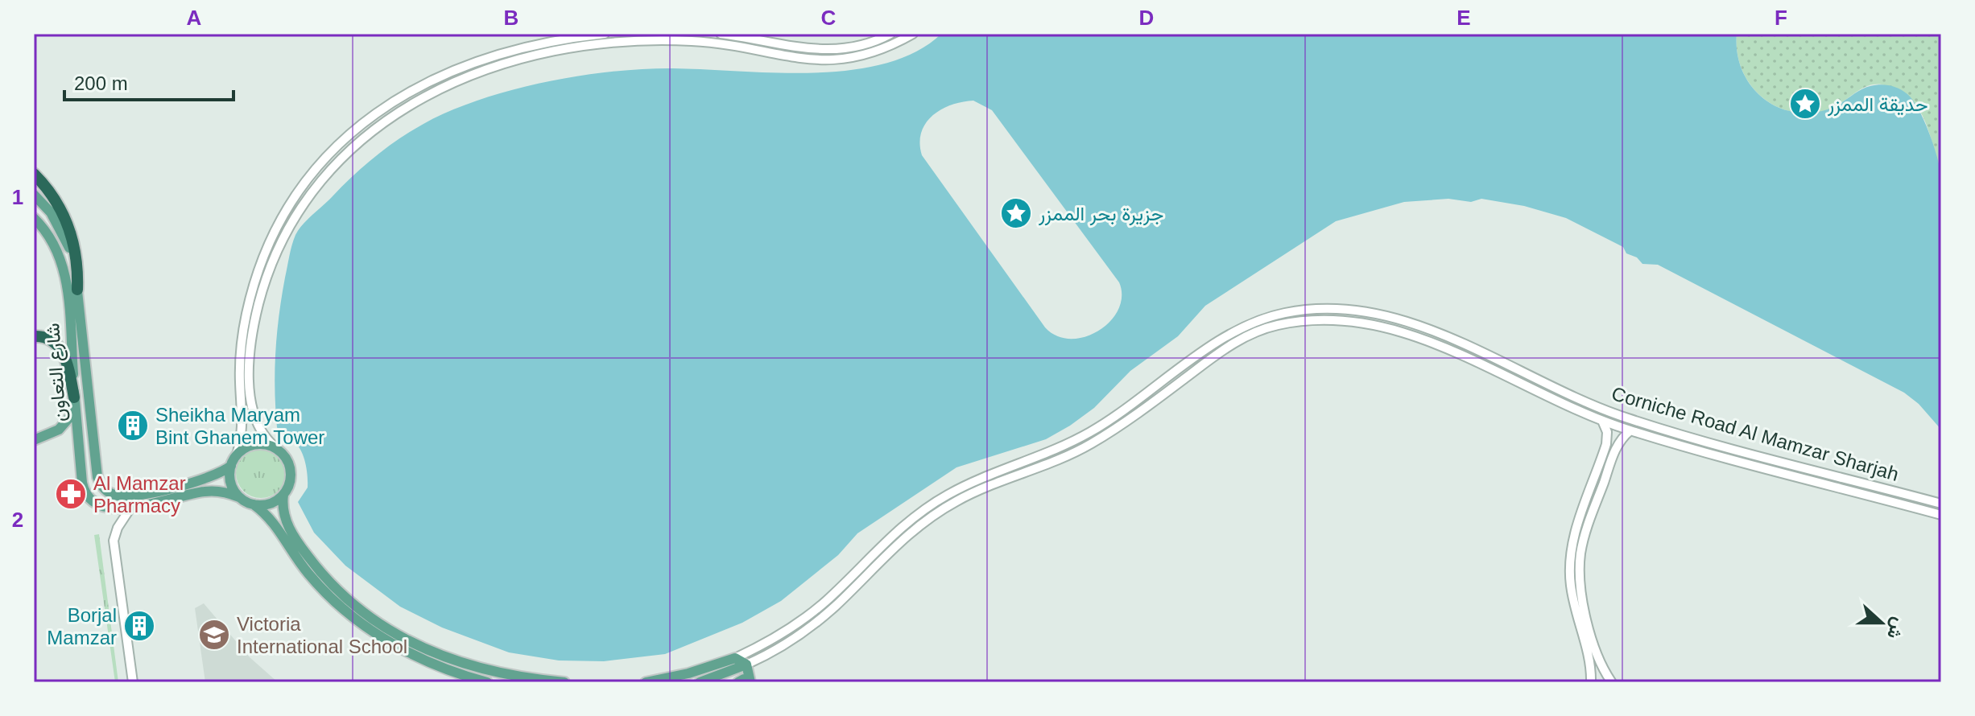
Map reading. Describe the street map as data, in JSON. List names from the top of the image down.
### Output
{
  "streets": {
    "main road": ["شارع التعاون", "Corniche Road Al Mamzar Sharjah"]
  },
  "places": {
    "place": ["حديقة الممزر", "جزيرة بحر الممزر"],
    "building": ["Sheikha Maryam Bint Ghanem Tower", "Borjal Mamzar"],
    "pharmacy": ["Al Mamzar Pharmacy"],
    "school or university": ["Victoria International School"]
  },
  "scale_bar": "200 m",
  "north": "right",
  "grid": {
    "columns": [
      "A",
      "B",
      "C",
      "D",
      "E",
      "F"
    ],
    "rows": ["1", "2"]
  }
}
